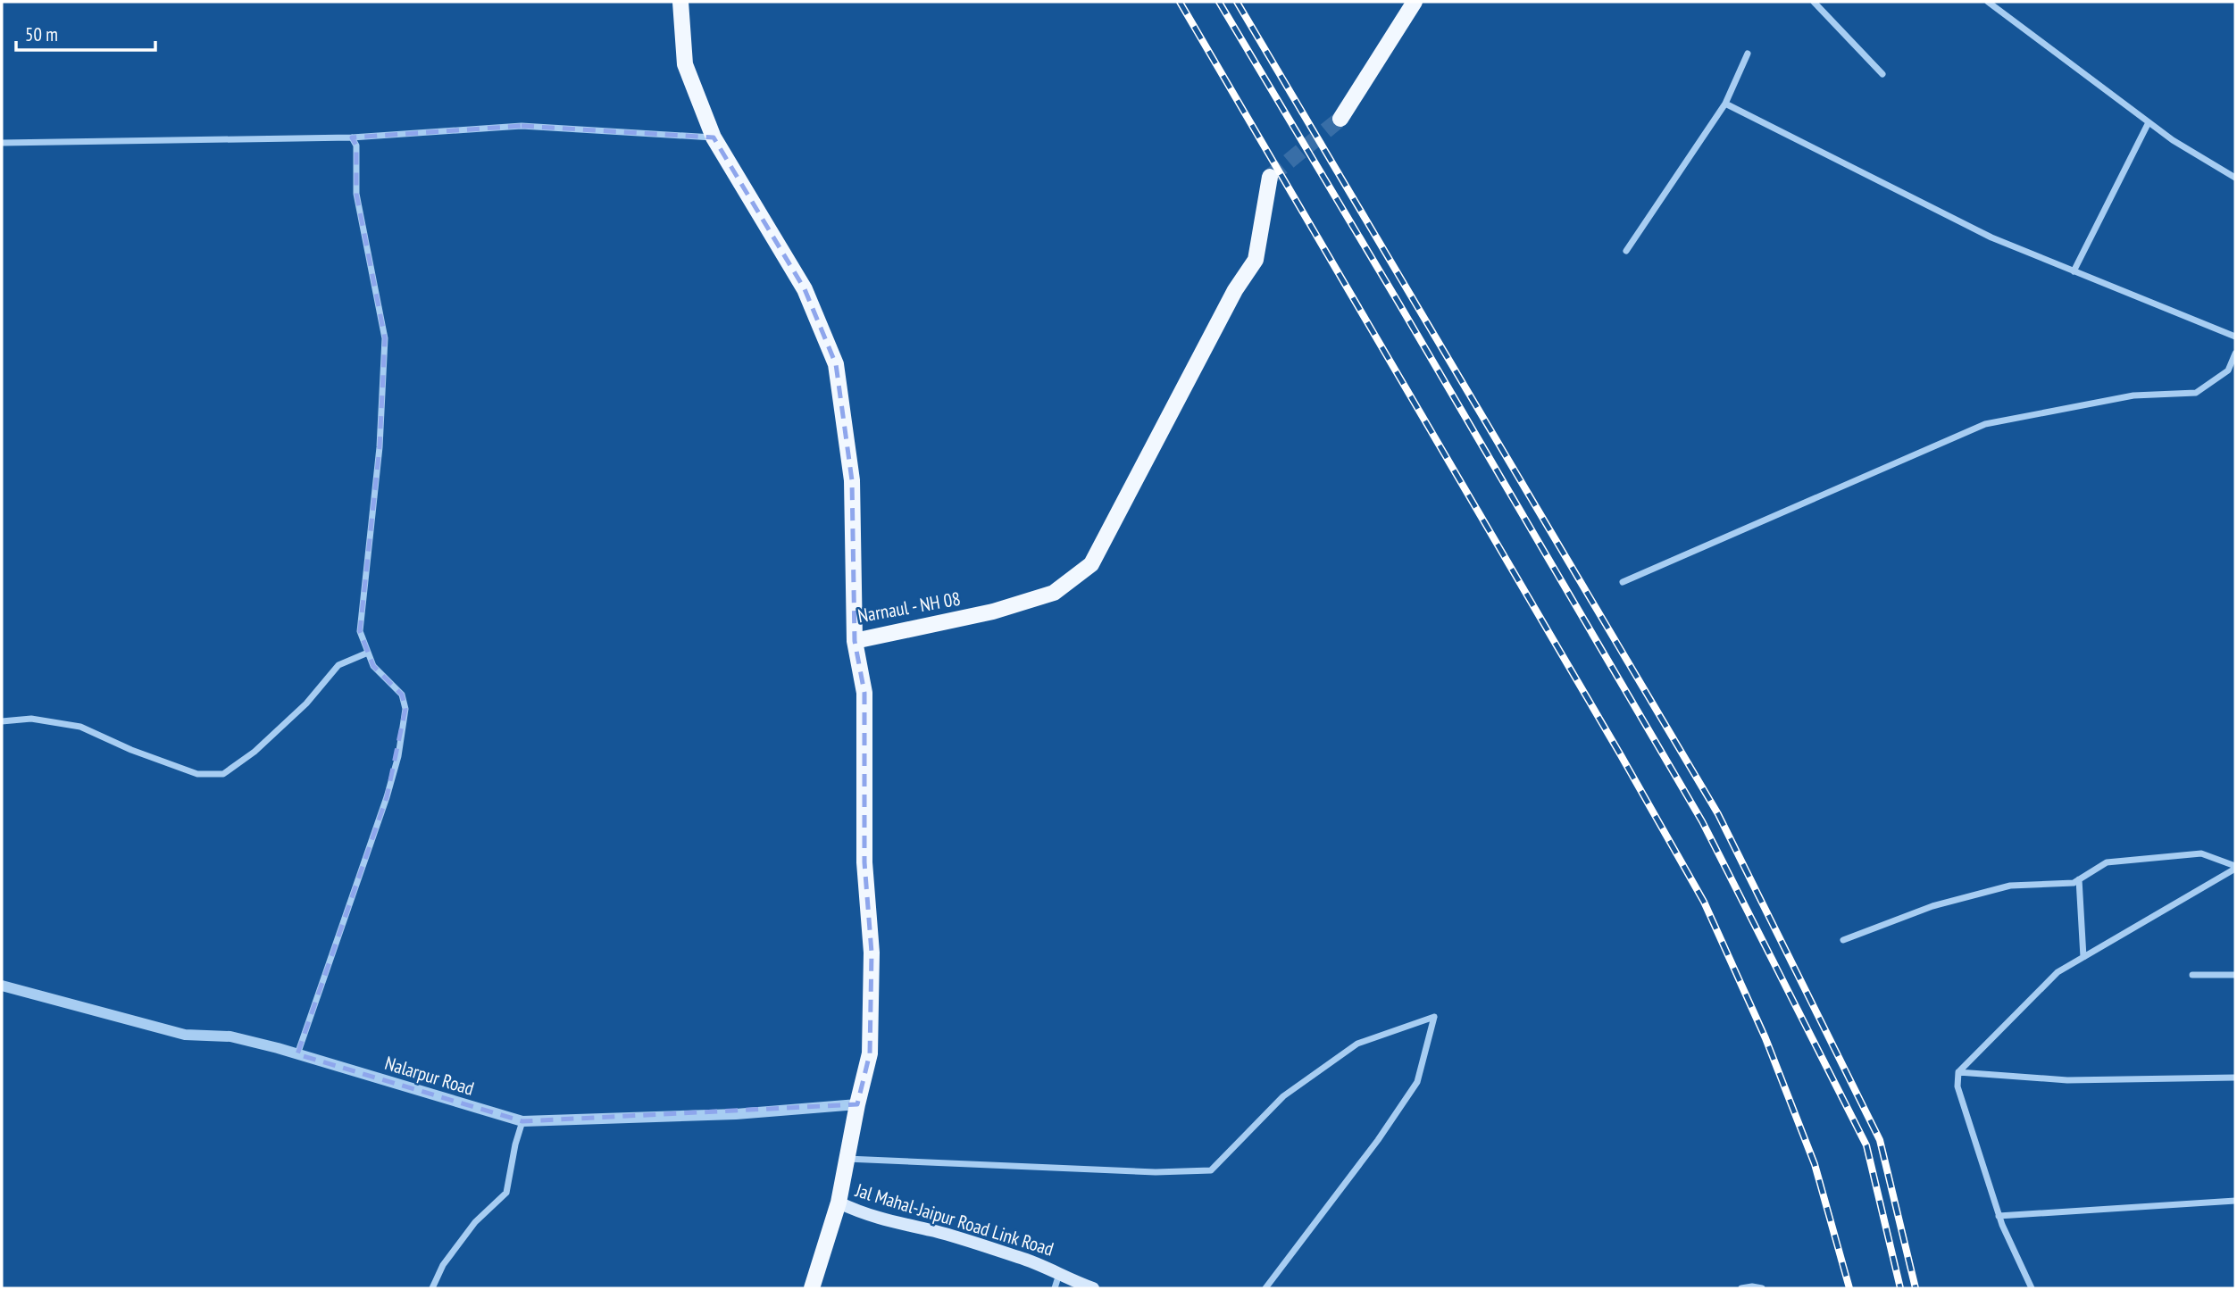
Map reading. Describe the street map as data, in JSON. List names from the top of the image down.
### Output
{
  "streets": {
    "main road": ["Narnaul - NH 08", "Jal Mahal-Jaipur Road Link Road"],
    "street": ["Nalarpur Road"]
  },
  "scale_bar": "50 m"
}
